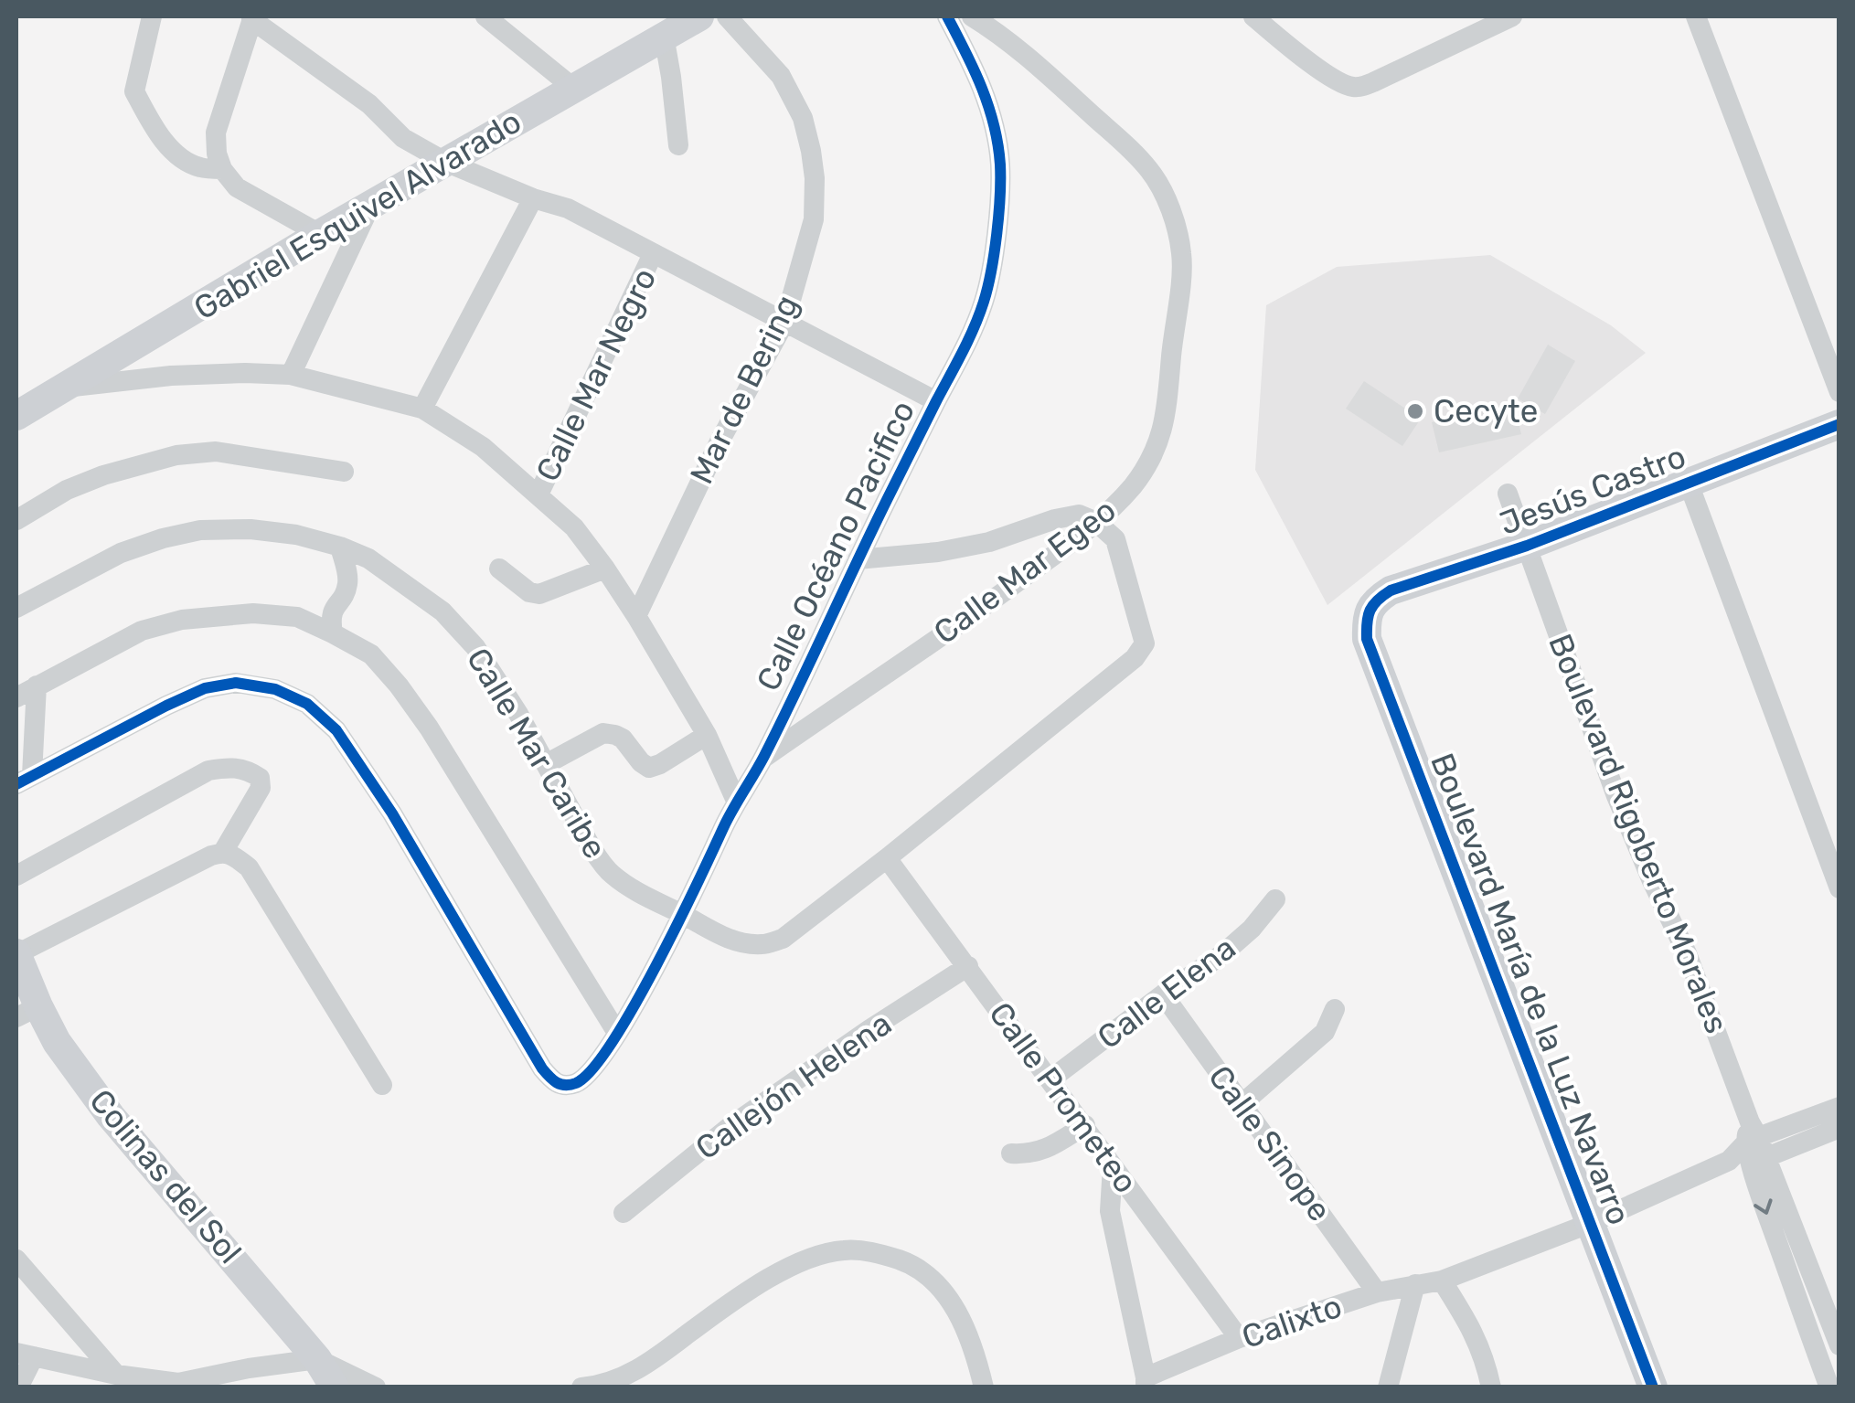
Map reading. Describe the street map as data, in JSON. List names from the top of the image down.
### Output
{
  "streets": {
    "street": [
      "Gabriel Esquivel Alvarado",
      "Calle Mar Negro",
      "Mar de Bering",
      "Jesús Castro",
      "Calle Océano Pacifico",
      "Calle Mar Egeo",
      "Calle Mar Caribe",
      "Boulevard Rigoberto Morales",
      "Boulevard María de la Luz Navarro",
      "Calle Elena",
      "Callejón Helena",
      "Calle Prometeo",
      "Calle Sinope",
      "Colinas del Sol",
      "Calixto"
    ]
  },
  "crossings": [
    ["Jesús Castro", "Boulevard Rigoberto Morales"],
    ["Jesús Castro", "Boulevard María de la Luz Navarro"],
    ["Calle Océano Pacifico", "Calle Mar Egeo"],
    ["Calle Océano Pacifico", "Calle Mar Caribe"],
    ["Calle Mar Egeo", "Calle Mar Caribe"],
    ["Calle Mar Caribe", "Calle Prometeo"],
    ["Boulevard Rigoberto Morales", "Calixto"],
    ["Boulevard María de la Luz Navarro", "Calixto"],
    ["Calle Elena", "Calle Prometeo"],
    ["Calle Elena", "Calle Sinope"],
    ["Callejón Helena", "Calle Prometeo"],
    ["Calle Prometeo", "Calixto"],
    ["Calle Sinope", "Calixto"]
  ],
  "places": ["Cecyte"]
}
